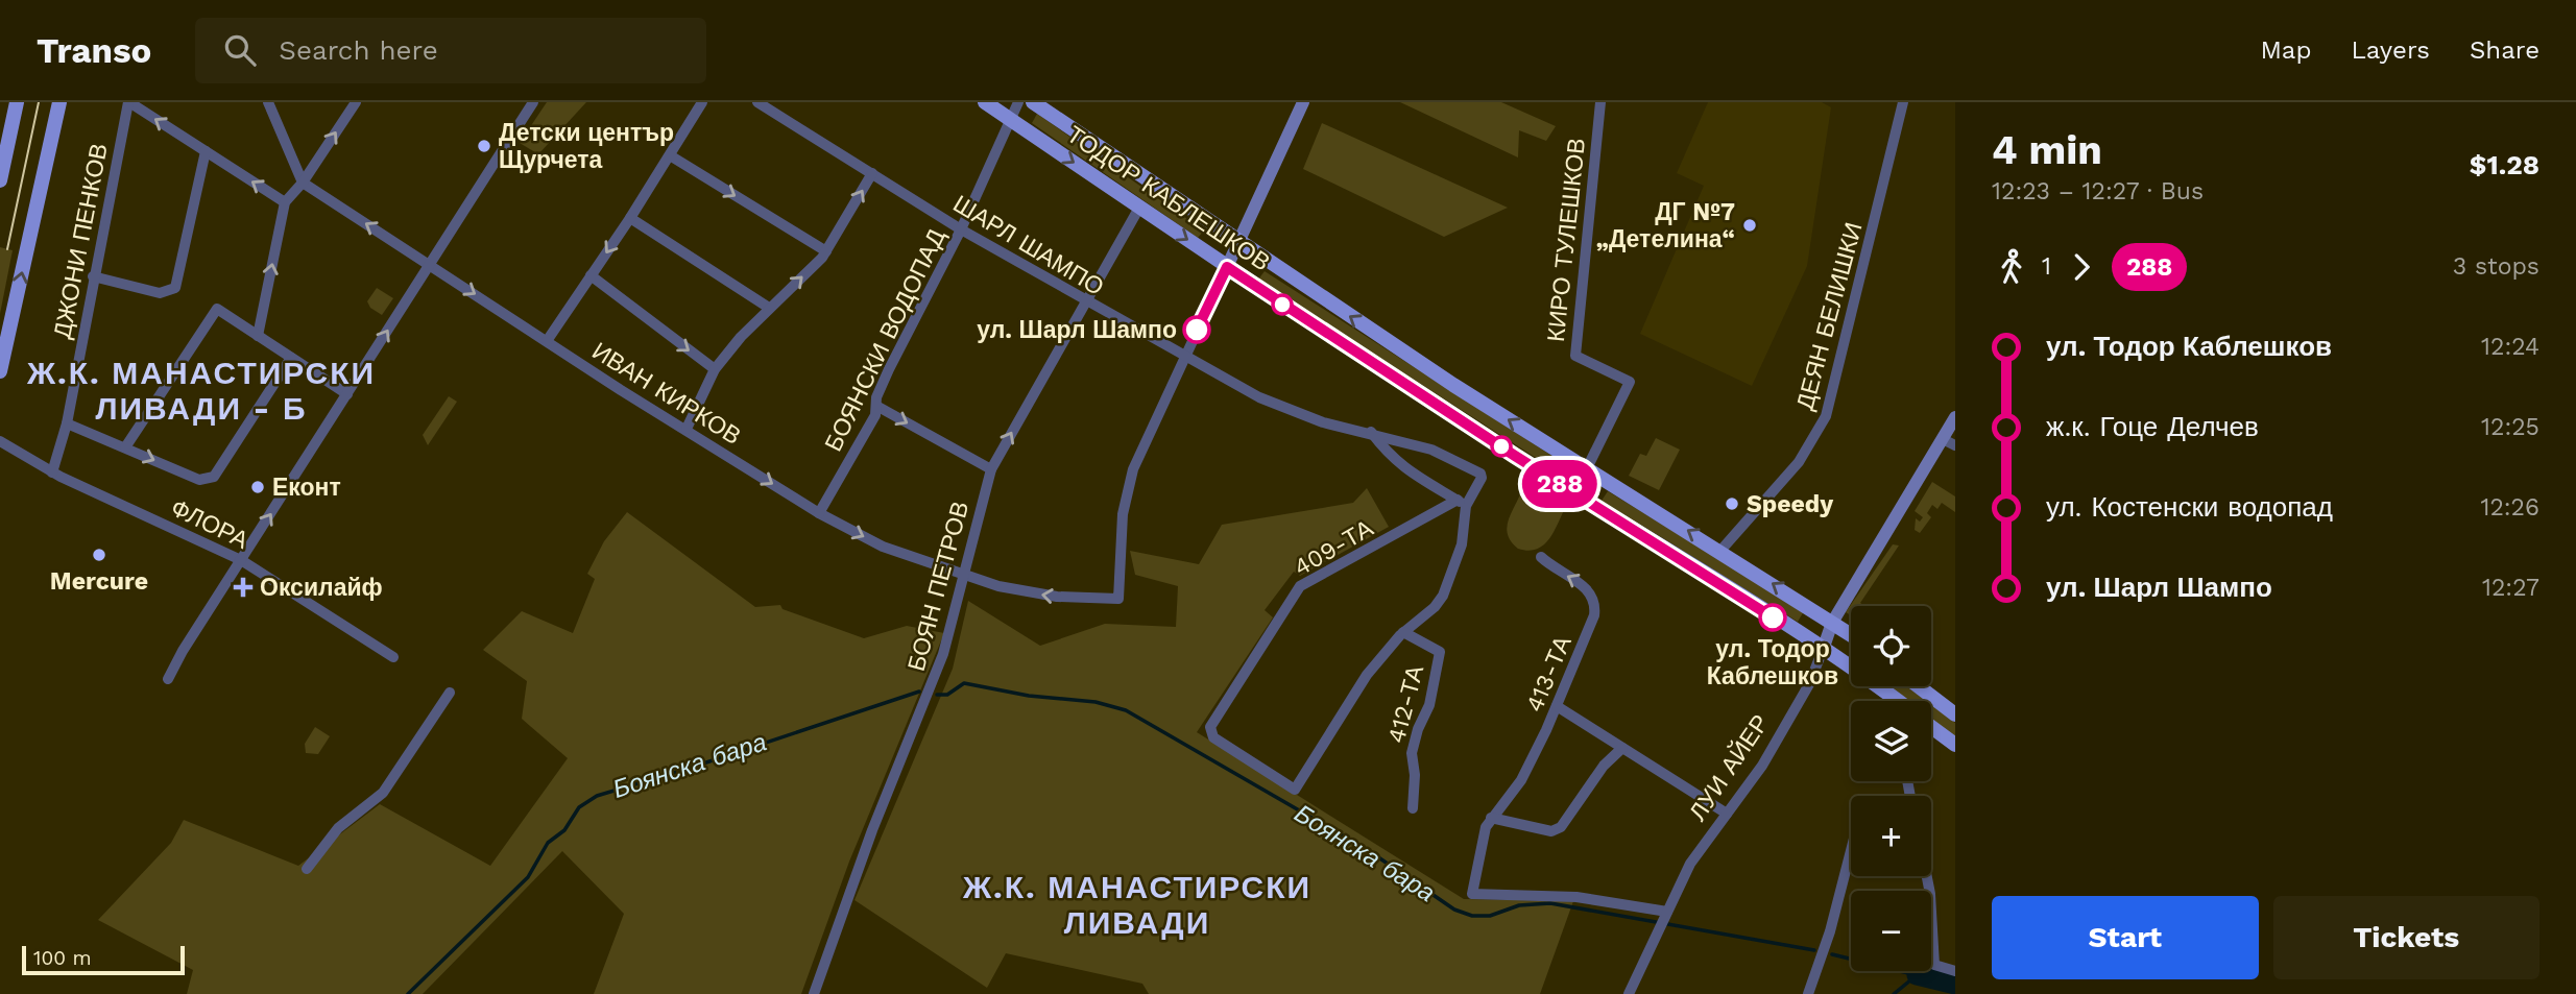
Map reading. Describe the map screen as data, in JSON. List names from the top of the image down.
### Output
{
  "streets": {
    "main road": ["ТОДОР КАБЛЕШКОВ", "ЛУИ АЙЕР"],
    "street": [
      "КИРО ТУЛЕШКОВ",
      "ДЖОНИ ПЕНКОВ",
      "ШАРЛ ШАМПО",
      "ДЕЯН БЕЛИШКИ",
      "БОЯНСКИ ВОДОПАД",
      "ИВАН КИРКОВ",
      "ФЛОРА",
      "409-ТА",
      "БОЯН ПЕТРОВ",
      "413-ТА",
      "412-ТА"
    ]
  },
  "crossings": [
    ["ТОДОР КАБЛЕШКОВ", "КИРО ТУЛЕШКОВ"],
    ["ТОДОР КАБЛЕШКОВ", "ДЕЯН БЕЛИШКИ"],
    ["ТОДОР КАБЛЕШКОВ", "БОЯНСКИ ВОДОПАД"],
    ["ТОДОР КАБЛЕШКОВ", "БОЯН ПЕТРОВ"],
    ["ТОДОР КАБЛЕШКОВ", "ЛУИ АЙЕР"],
    ["ДЖОНИ ПЕНКОВ", "ФЛОРА"],
    ["ШАРЛ ШАМПО", "БОЯНСКИ ВОДОПАД"],
    ["ШАРЛ ШАМПО", "ИВАН КИРКОВ"],
    ["ШАРЛ ШАМПО", "409-ТА"],
    ["ШАРЛ ШАМПО", "БОЯН ПЕТРОВ"],
    ["БОЯНСКИ ВОДОПАД", "ИВАН КИРКОВ"],
    ["ИВАН КИРКОВ", "БОЯН ПЕТРОВ"],
    ["409-ТА", "412-ТА"],
    ["413-ТА", "ЛУИ АЙЕР"]
  ],
  "districts": ["Ж.К. МАНАСТИРСКИ ЛИВАДИ - Б", "Ж.К. МАНАСТИРСКИ ЛИВАДИ"],
  "water": ["Боянска бара"],
  "places": {
    "other": [
      "Детски център Щурчета",
      "ДГ №7 „Детелина“",
      "ул. Шарл Шампо",
      "Еконт",
      "Speedy",
      "Mercure",
      "ул. Тодор Каблешков"
    ],
    "health": ["Оксилайф"]
  },
  "lines": ["bus line 288"],
  "scale_bar": "100 m",
  "page": {
    "header": "Transo",
    "search": "Search here",
    "nav": ["Map", "Layers", "Share"],
    "on_map": "288",
    "heading": ["4 min", "12:23 – 12:27 · Bus", "$1.28"],
    "legs": ["1", "288", "3 stops"],
    "list": [
      {
        "name": "ул. Тодор Каблешков",
        "value": "12:24"
      },
      {
        "name": "ж.к. Гоце Делчев",
        "value": "12:25"
      },
      {
        "name": "ул. Костенски водопад",
        "value": "12:26"
      },
      {
        "name": "ул. Шарл Шампо",
        "value": "12:27"
      }
    ],
    "map_buttons": ["+", "−"],
    "buttons": ["Start", "Tickets"],
    "scale": "100 m"
  }
}
